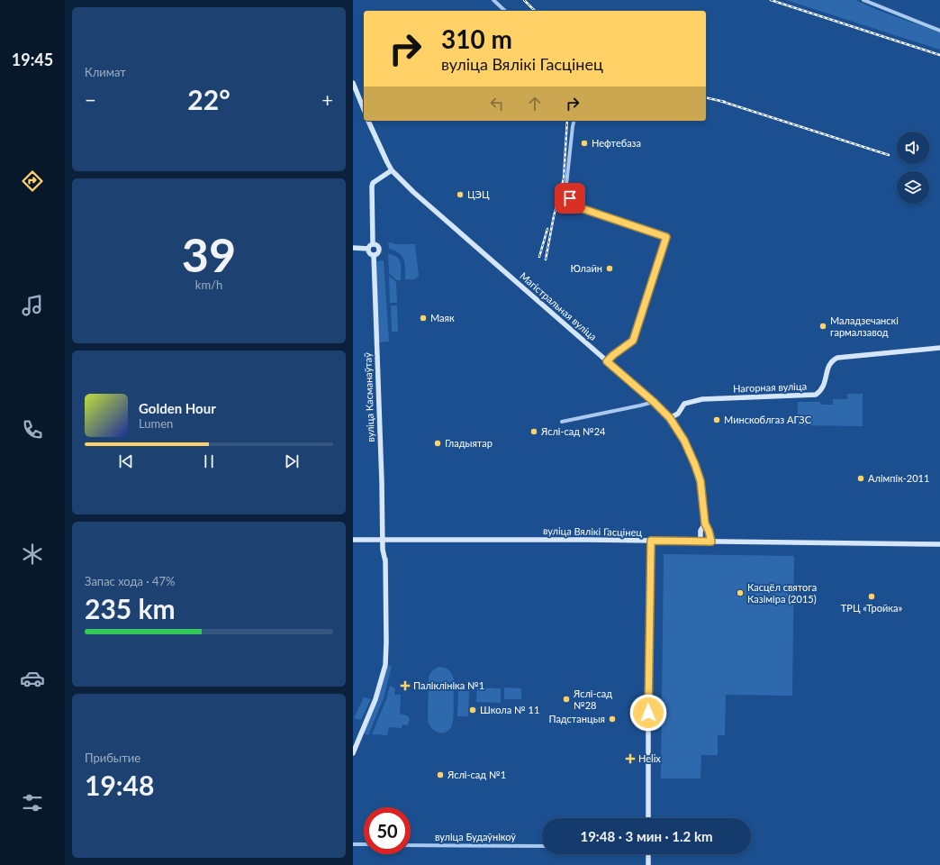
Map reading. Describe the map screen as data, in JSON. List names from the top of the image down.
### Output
{
  "streets": {
    "main road": [
      "Магістральная вуліца",
      "Нагорная вуліца",
      "вуліца Касманаўтаў",
      "вуліца Вялікі Гасцінец"
    ],
    "street": ["вуліца Будаўнікоў"]
  },
  "crossings": [
    ["Магістральная вуліца", "Нагорная вуліца"],
    ["вуліца Касманаўтаў", "вуліца Вялікі Гасцінец"]
  ],
  "places": {
    "other": [
      "Нефтебаза",
      "ЦЭЦ",
      "Юлайн",
      "Маяк",
      "Маладзечанскі гармалзавод",
      "Минскоблгаз АГЗС",
      "Яслі-сад №24",
      "Гладыятар",
      "Алімпік-2011",
      "Касцёл святога Казіміра (2015)",
      "ТРЦ «Тройка»",
      "Яслі-сад №28",
      "Школа № 11",
      "Падстанцыя",
      "Яслі-сад №1"
    ],
    "health": ["Паліклініка №1", "Helix"]
  },
  "page": {
    "tabs": "19:45",
    "tile": [
      "Климат",
      ["39", "km/h"],
      ["Запас хода · 47%", "235 km"],
      ["Прибытие", "19:48"]
    ],
    "turn": ["310 m", "вуліца Вялікі Гасцінец"],
    "heat": ["−", "22°", "+"],
    "song": ["Golden Hour", "Lumen"],
    "limit": "50",
    "trip": "19:48 · 3 мин · 1.2 km"
  }
}
